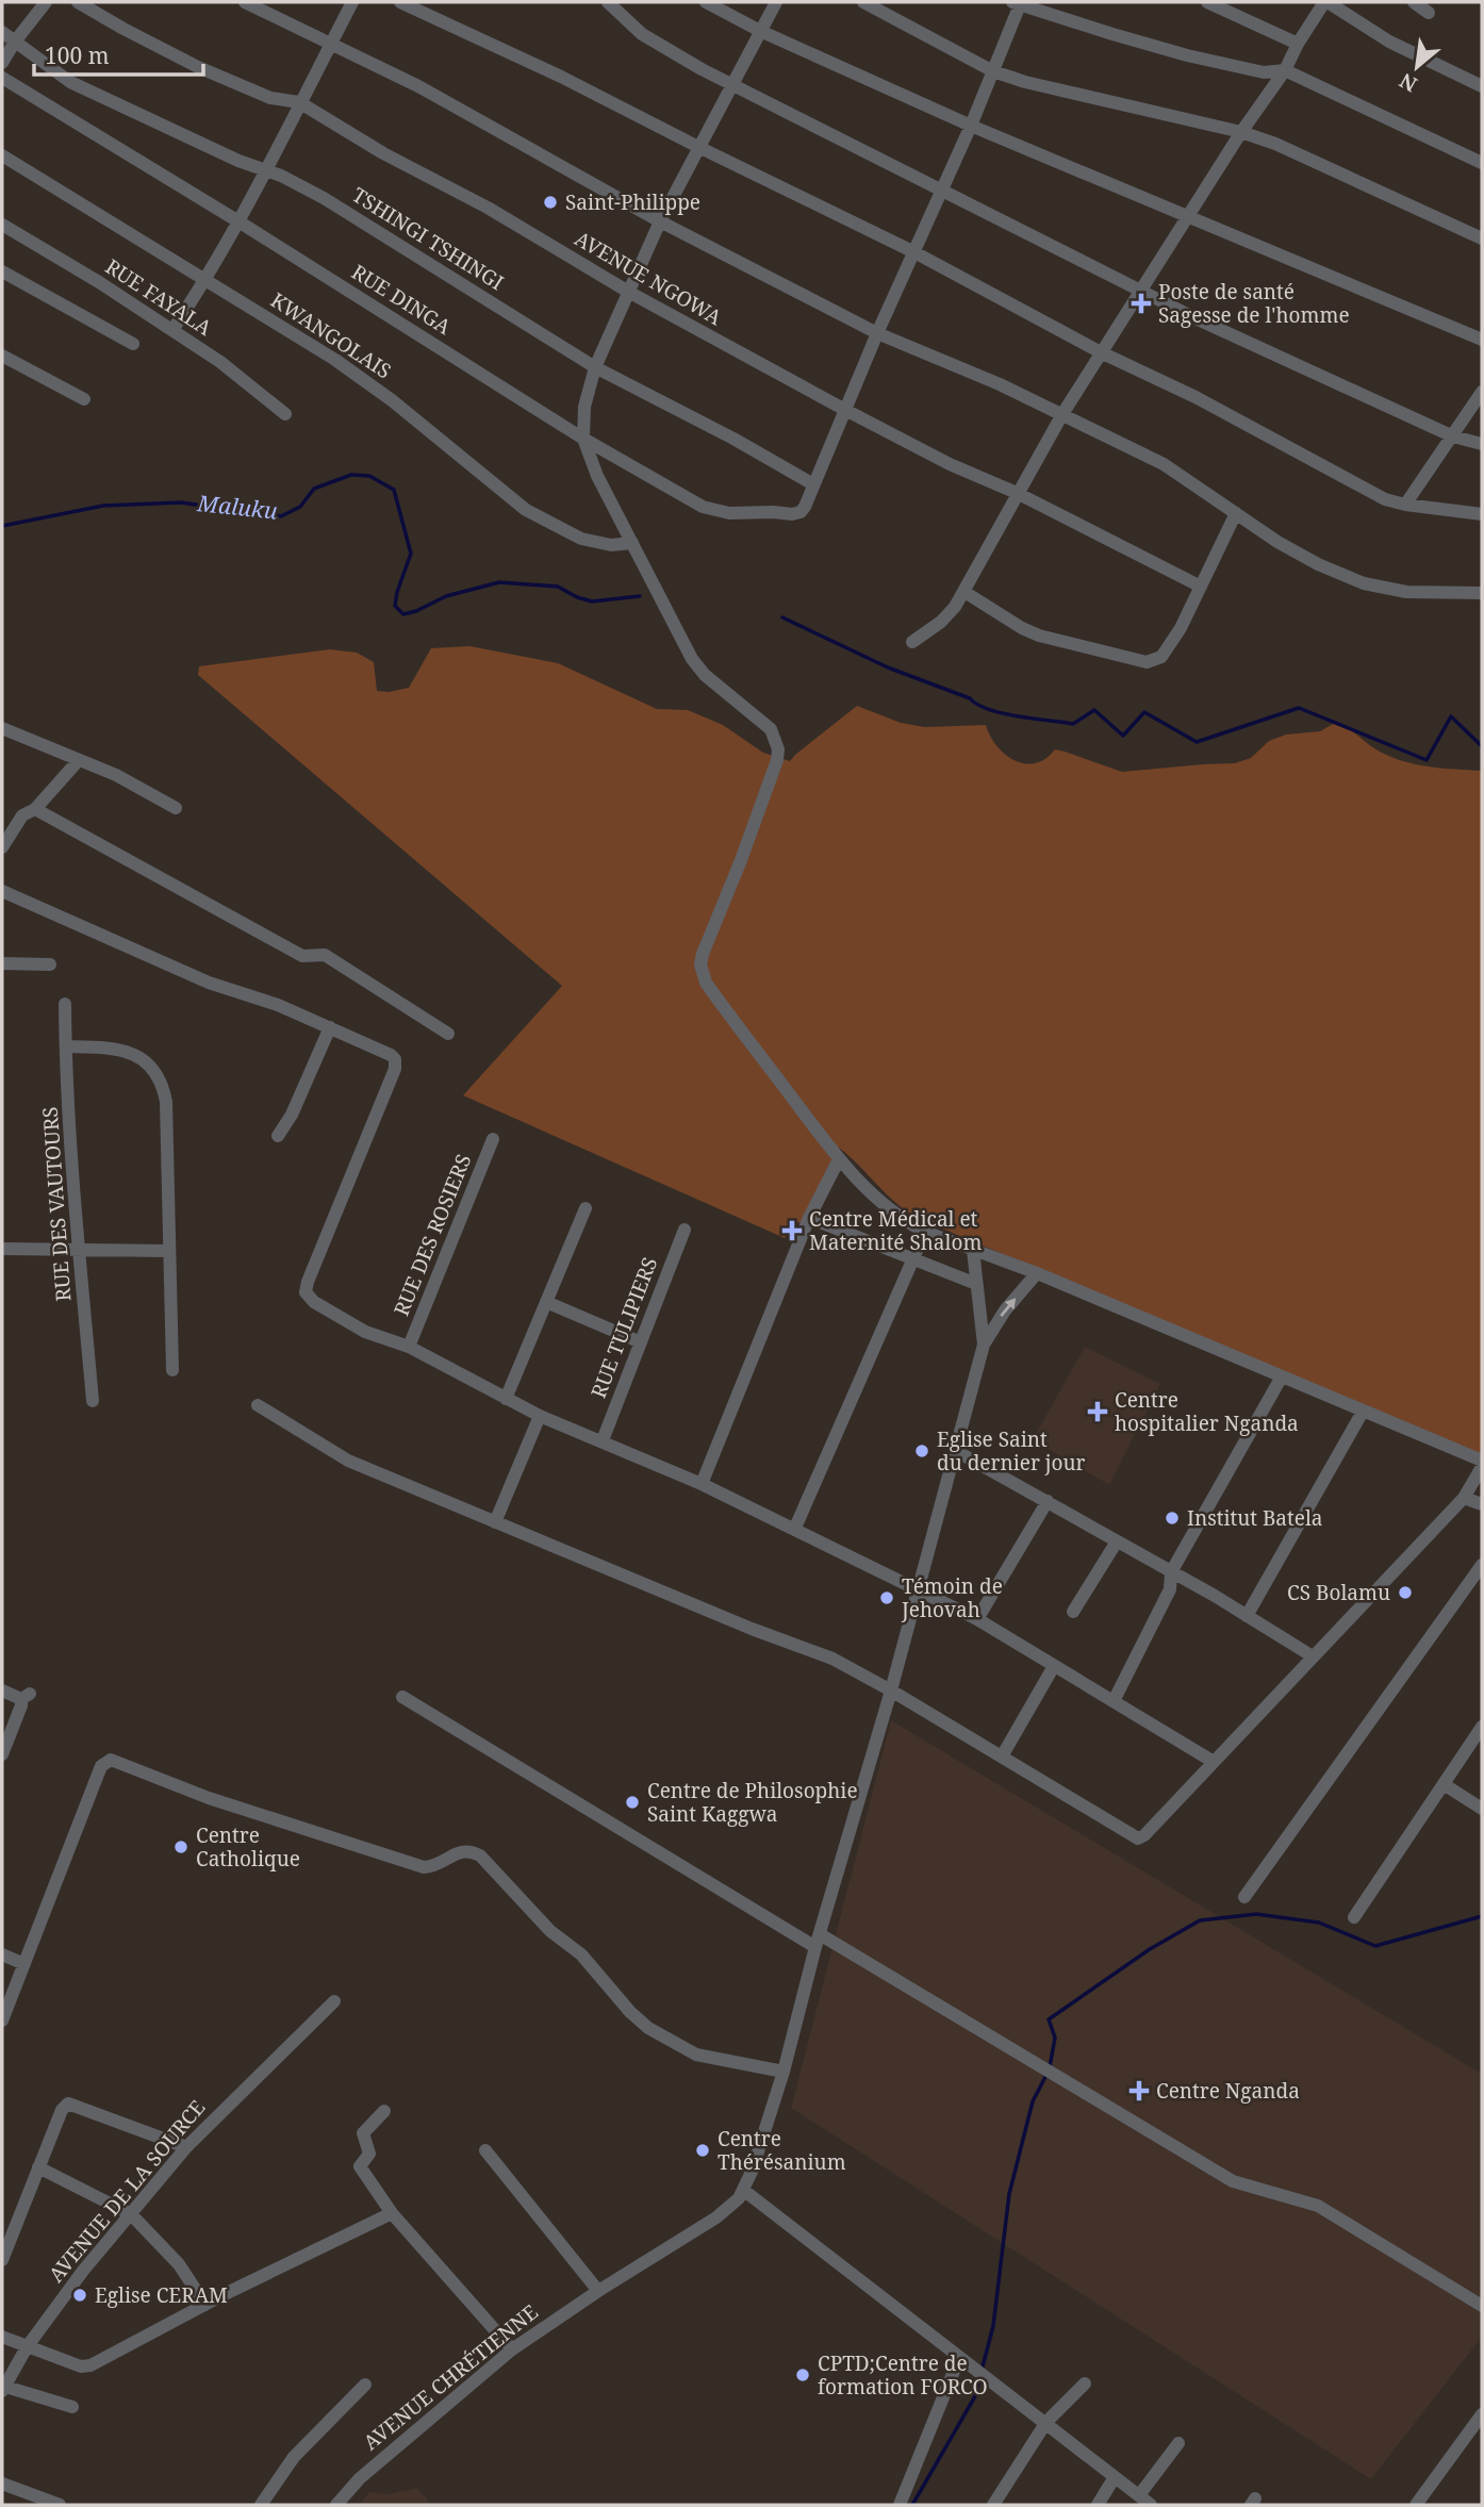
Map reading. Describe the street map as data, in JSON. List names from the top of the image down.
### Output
{
  "streets": {
    "street": [
      "TSHINGI TSHINGI",
      "AVENUE NGOWA",
      "RUE FAYALA",
      "RUE DINGA",
      "KWANGOLAIS",
      "RUE DES VAUTOURS",
      "RUE DES ROSIERS",
      "RUE TULIPIERS",
      "AVENUE DE LA SOURCE",
      "AVENUE CHRÉTIENNE"
    ]
  },
  "crossings": [
    ["TSHINGI TSHINGI", "RUE DINGA"]
  ],
  "water": ["Maluku"],
  "places": {
    "other": [
      "Saint-Philippe",
      "Eglise Saint du dernier jour",
      "Institut Batela",
      "CS Bolamu",
      "Témoin de Jehovah",
      "Centre de Philosophie Saint Kaggwa",
      "Centre Catholique",
      "Centre Thérésanium",
      "Eglise CERAM",
      "CPTD;Centre de formation FORCO"
    ],
    "health": [
      "Poste de santé Sagesse de l'homme",
      "Centre Médical et Maternité Shalom",
      "Centre hospitalier Nganda",
      "Centre Nganda"
    ]
  },
  "scale_bar": "100 m",
  "north": "bottom left"
}
